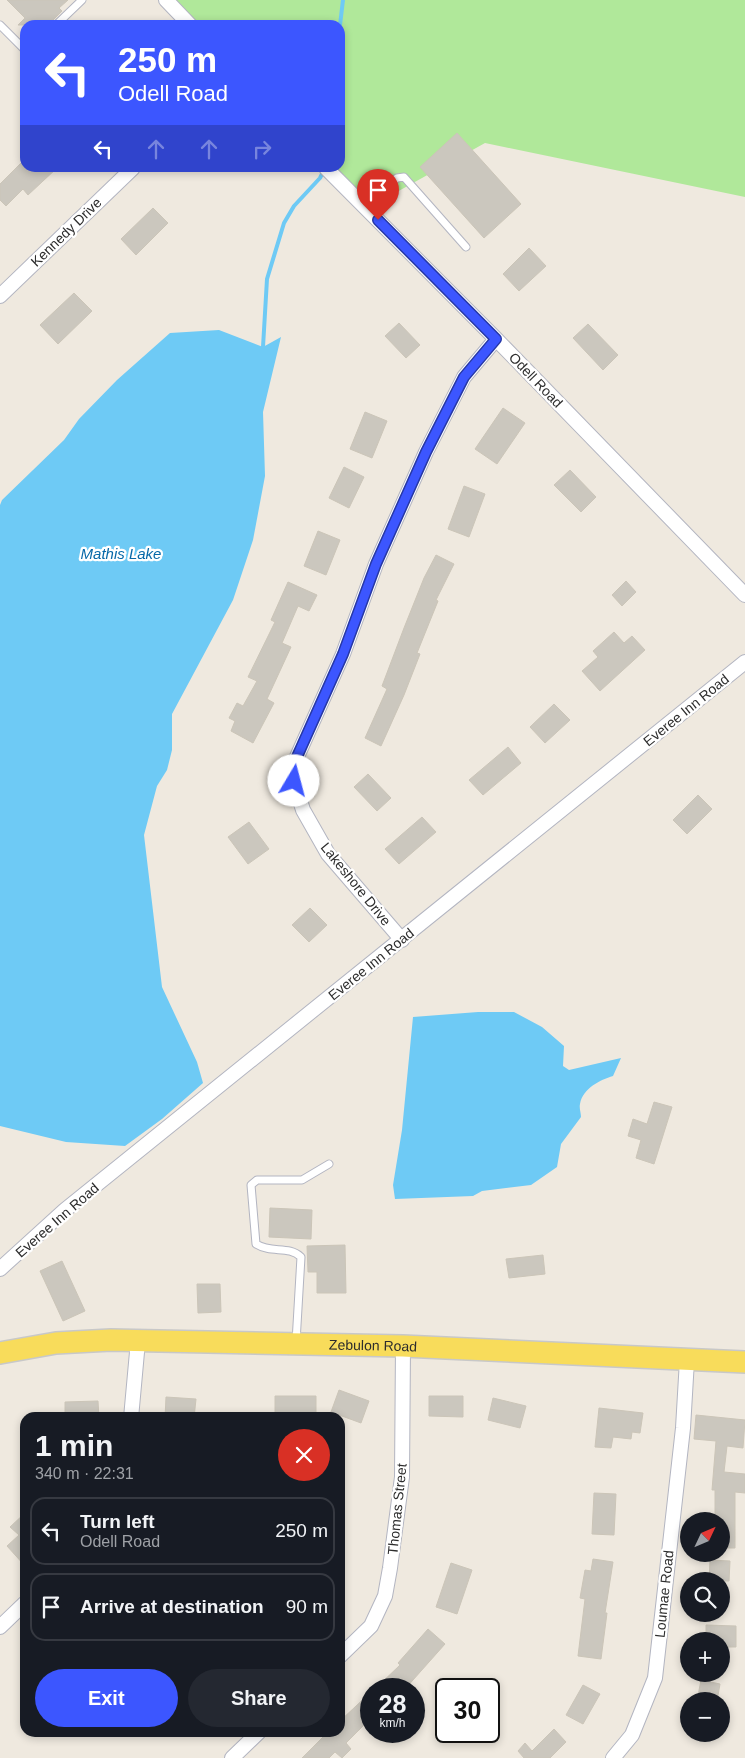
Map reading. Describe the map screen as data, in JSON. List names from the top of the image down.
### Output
{
  "streets": {
    "main road": ["Zebulon Road"],
    "street": [
      "Kennedy Drive",
      "Odell Road",
      "Everee Inn Road",
      "Lakeshore Drive",
      "Thomas Street",
      "Loumae Road"
    ]
  },
  "crossings": [
    ["Odell Road", "Lakeshore Drive"],
    ["Everee Inn Road", "Lakeshore Drive"],
    ["Zebulon Road", "Thomas Street"],
    ["Zebulon Road", "Loumae Road"]
  ],
  "water": ["Mathis Lake"],
  "north": "top right",
  "page": {
    "turn": ["250 m", "Odell Road"],
    "heading": ["1 min", "340 m · 22:31"],
    "list": [
      {
        "name": "Turn left",
        "note": "Odell Road",
        "value": "250 m"
      },
      {
        "name": "Arrive at destination",
        "value": "90 m"
      }
    ],
    "map_buttons": ["+", "−"],
    "buttons": ["Exit", "Share"],
    "speed": "28 km/h",
    "limit": "30"
  }
}
